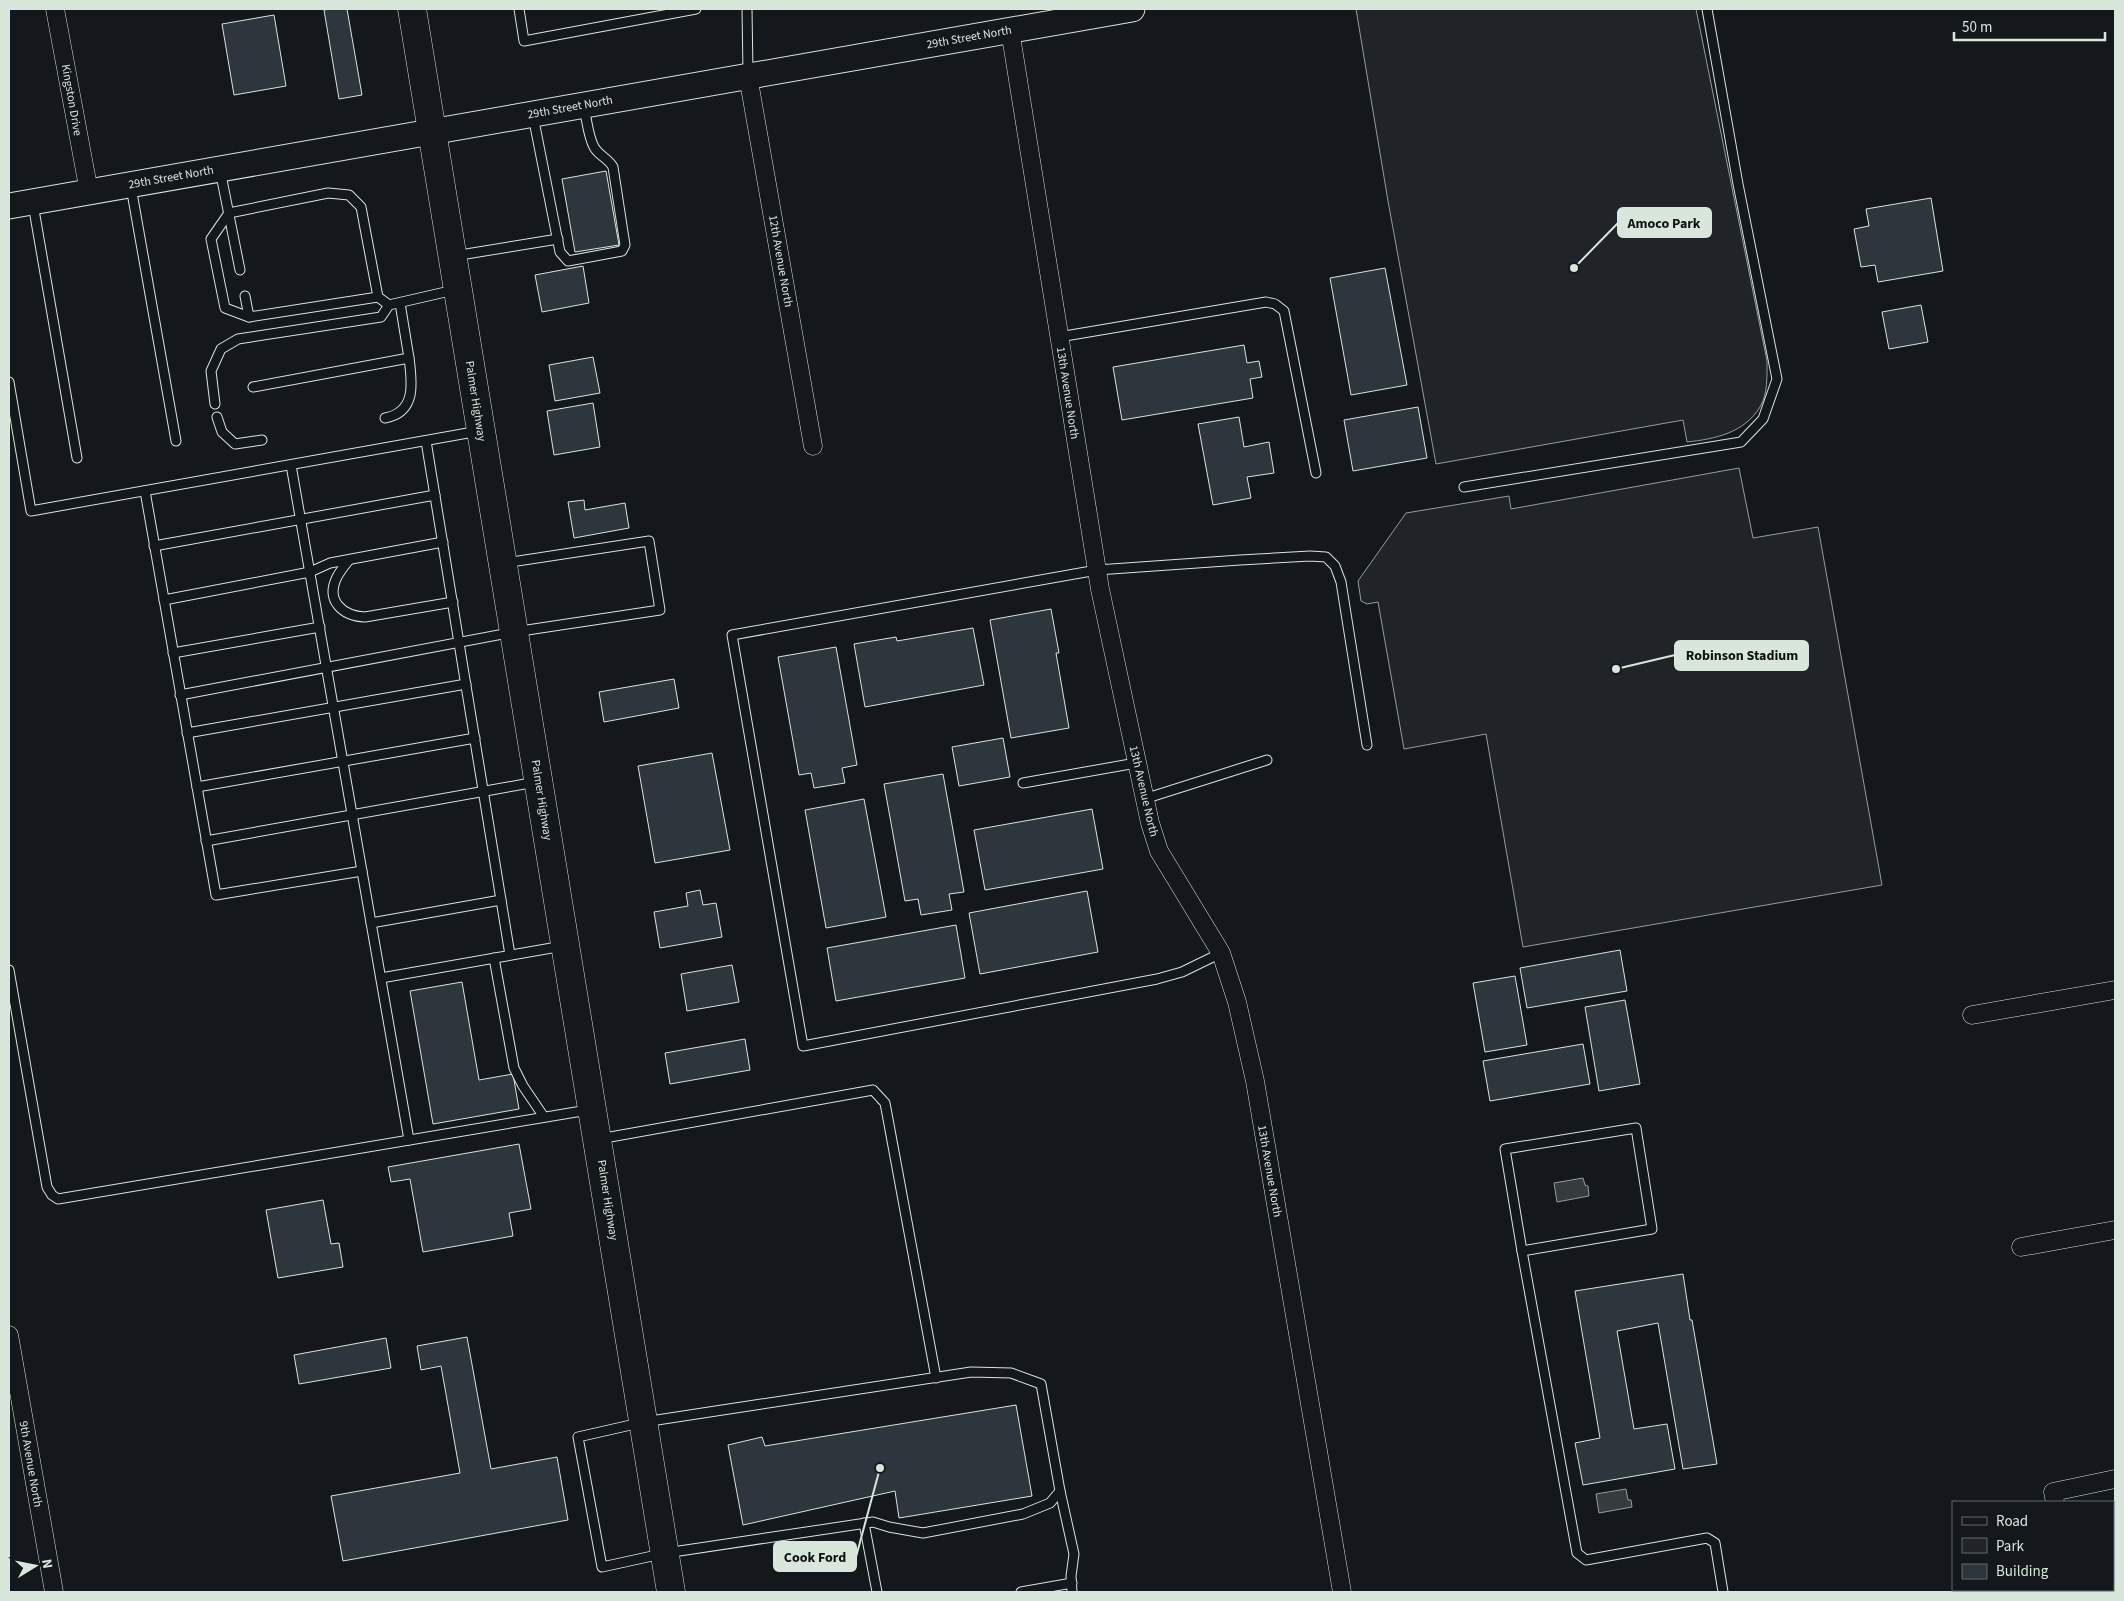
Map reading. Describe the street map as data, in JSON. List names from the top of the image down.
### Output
{
  "streets": {
    "main road": ["Palmer Highway"],
    "street": [
      "29th Street North",
      "Kingston Drive",
      "12th Avenue North",
      "13th Avenue North",
      "9th Avenue North"
    ]
  },
  "crossings": [
    ["29th Street North", "Kingston Drive"],
    ["29th Street North", "12th Avenue North"],
    ["29th Street North", "13th Avenue North"],
    ["29th Street North", "Palmer Highway"]
  ],
  "places": ["Amoco Park", "Robinson Stadium", "Cook Ford"],
  "legend": ["Road", "Park", "Building"],
  "scale_bar": "50 m",
  "north": "right"
}
